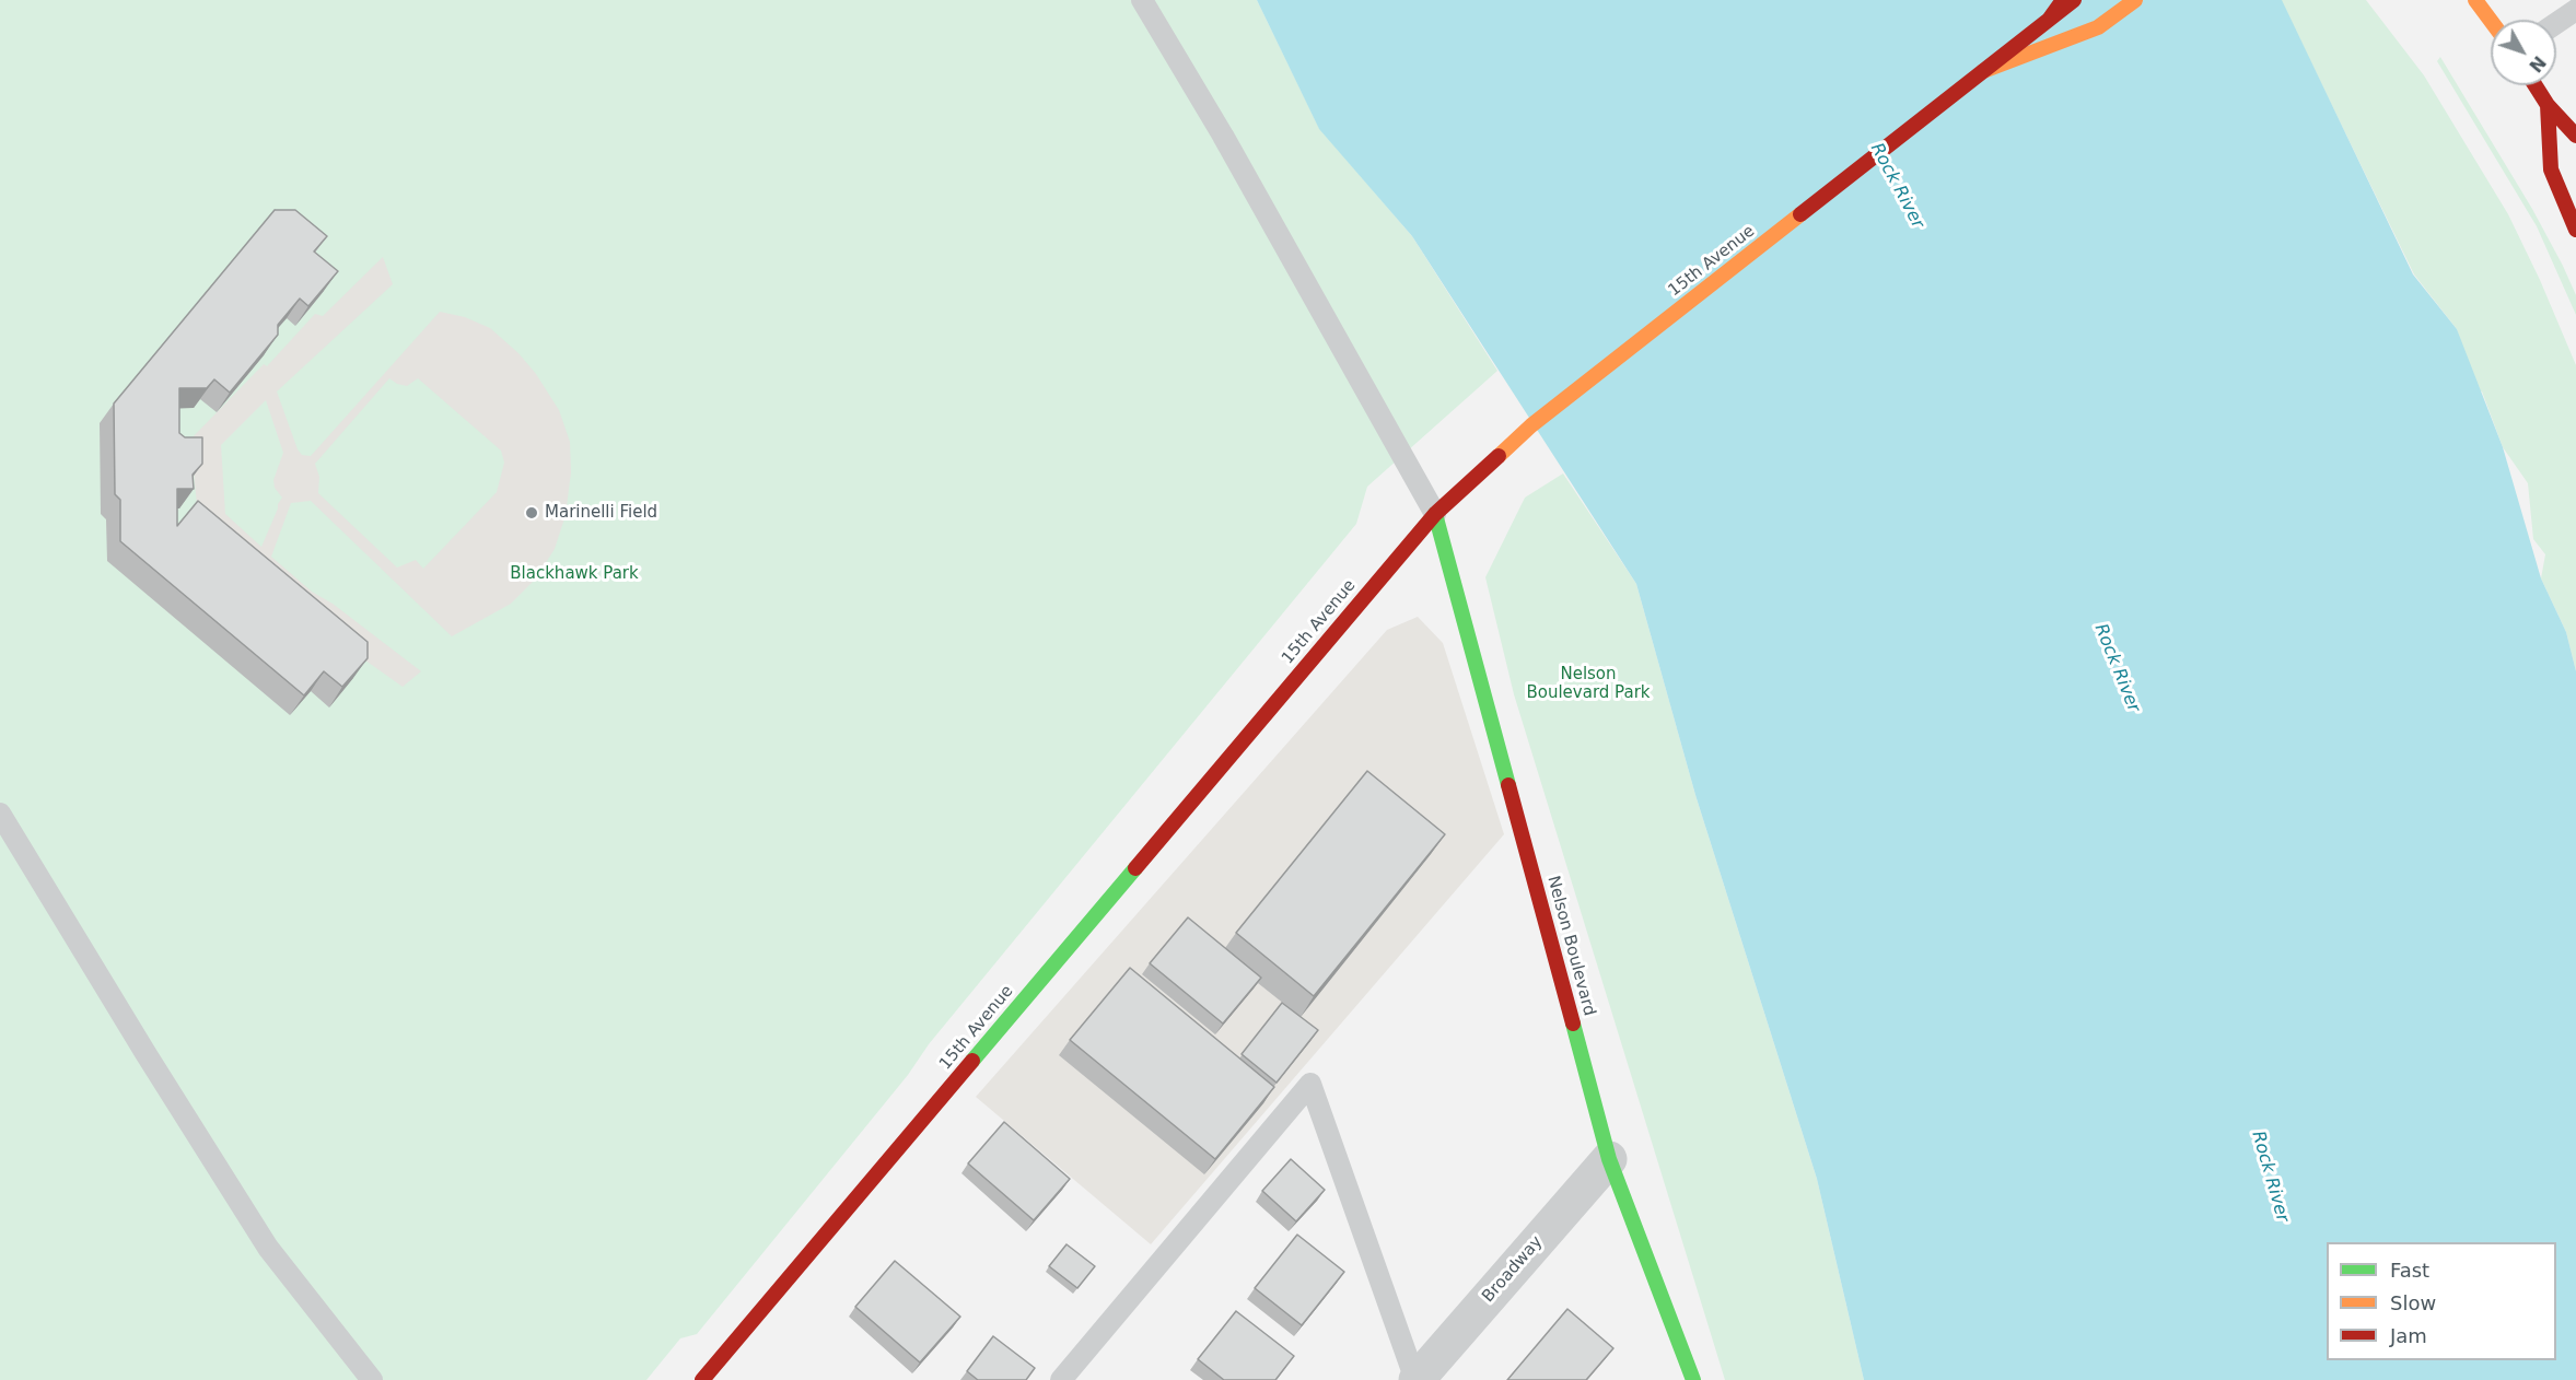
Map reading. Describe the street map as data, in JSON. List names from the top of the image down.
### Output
{
  "streets": {
    "main road": ["15th Avenue", "Nelson Boulevard"],
    "street": ["Broadway"]
  },
  "crossings": [
    ["15th Avenue", "Nelson Boulevard"],
    ["Nelson Boulevard", "Broadway"]
  ],
  "water": ["Rock River"],
  "parks": ["Blackhawk Park", "Nelson Boulevard Park"],
  "places": ["Marinelli Field"],
  "legend": ["Fast", "Slow", "Jam"],
  "north": "bottom right"
}
